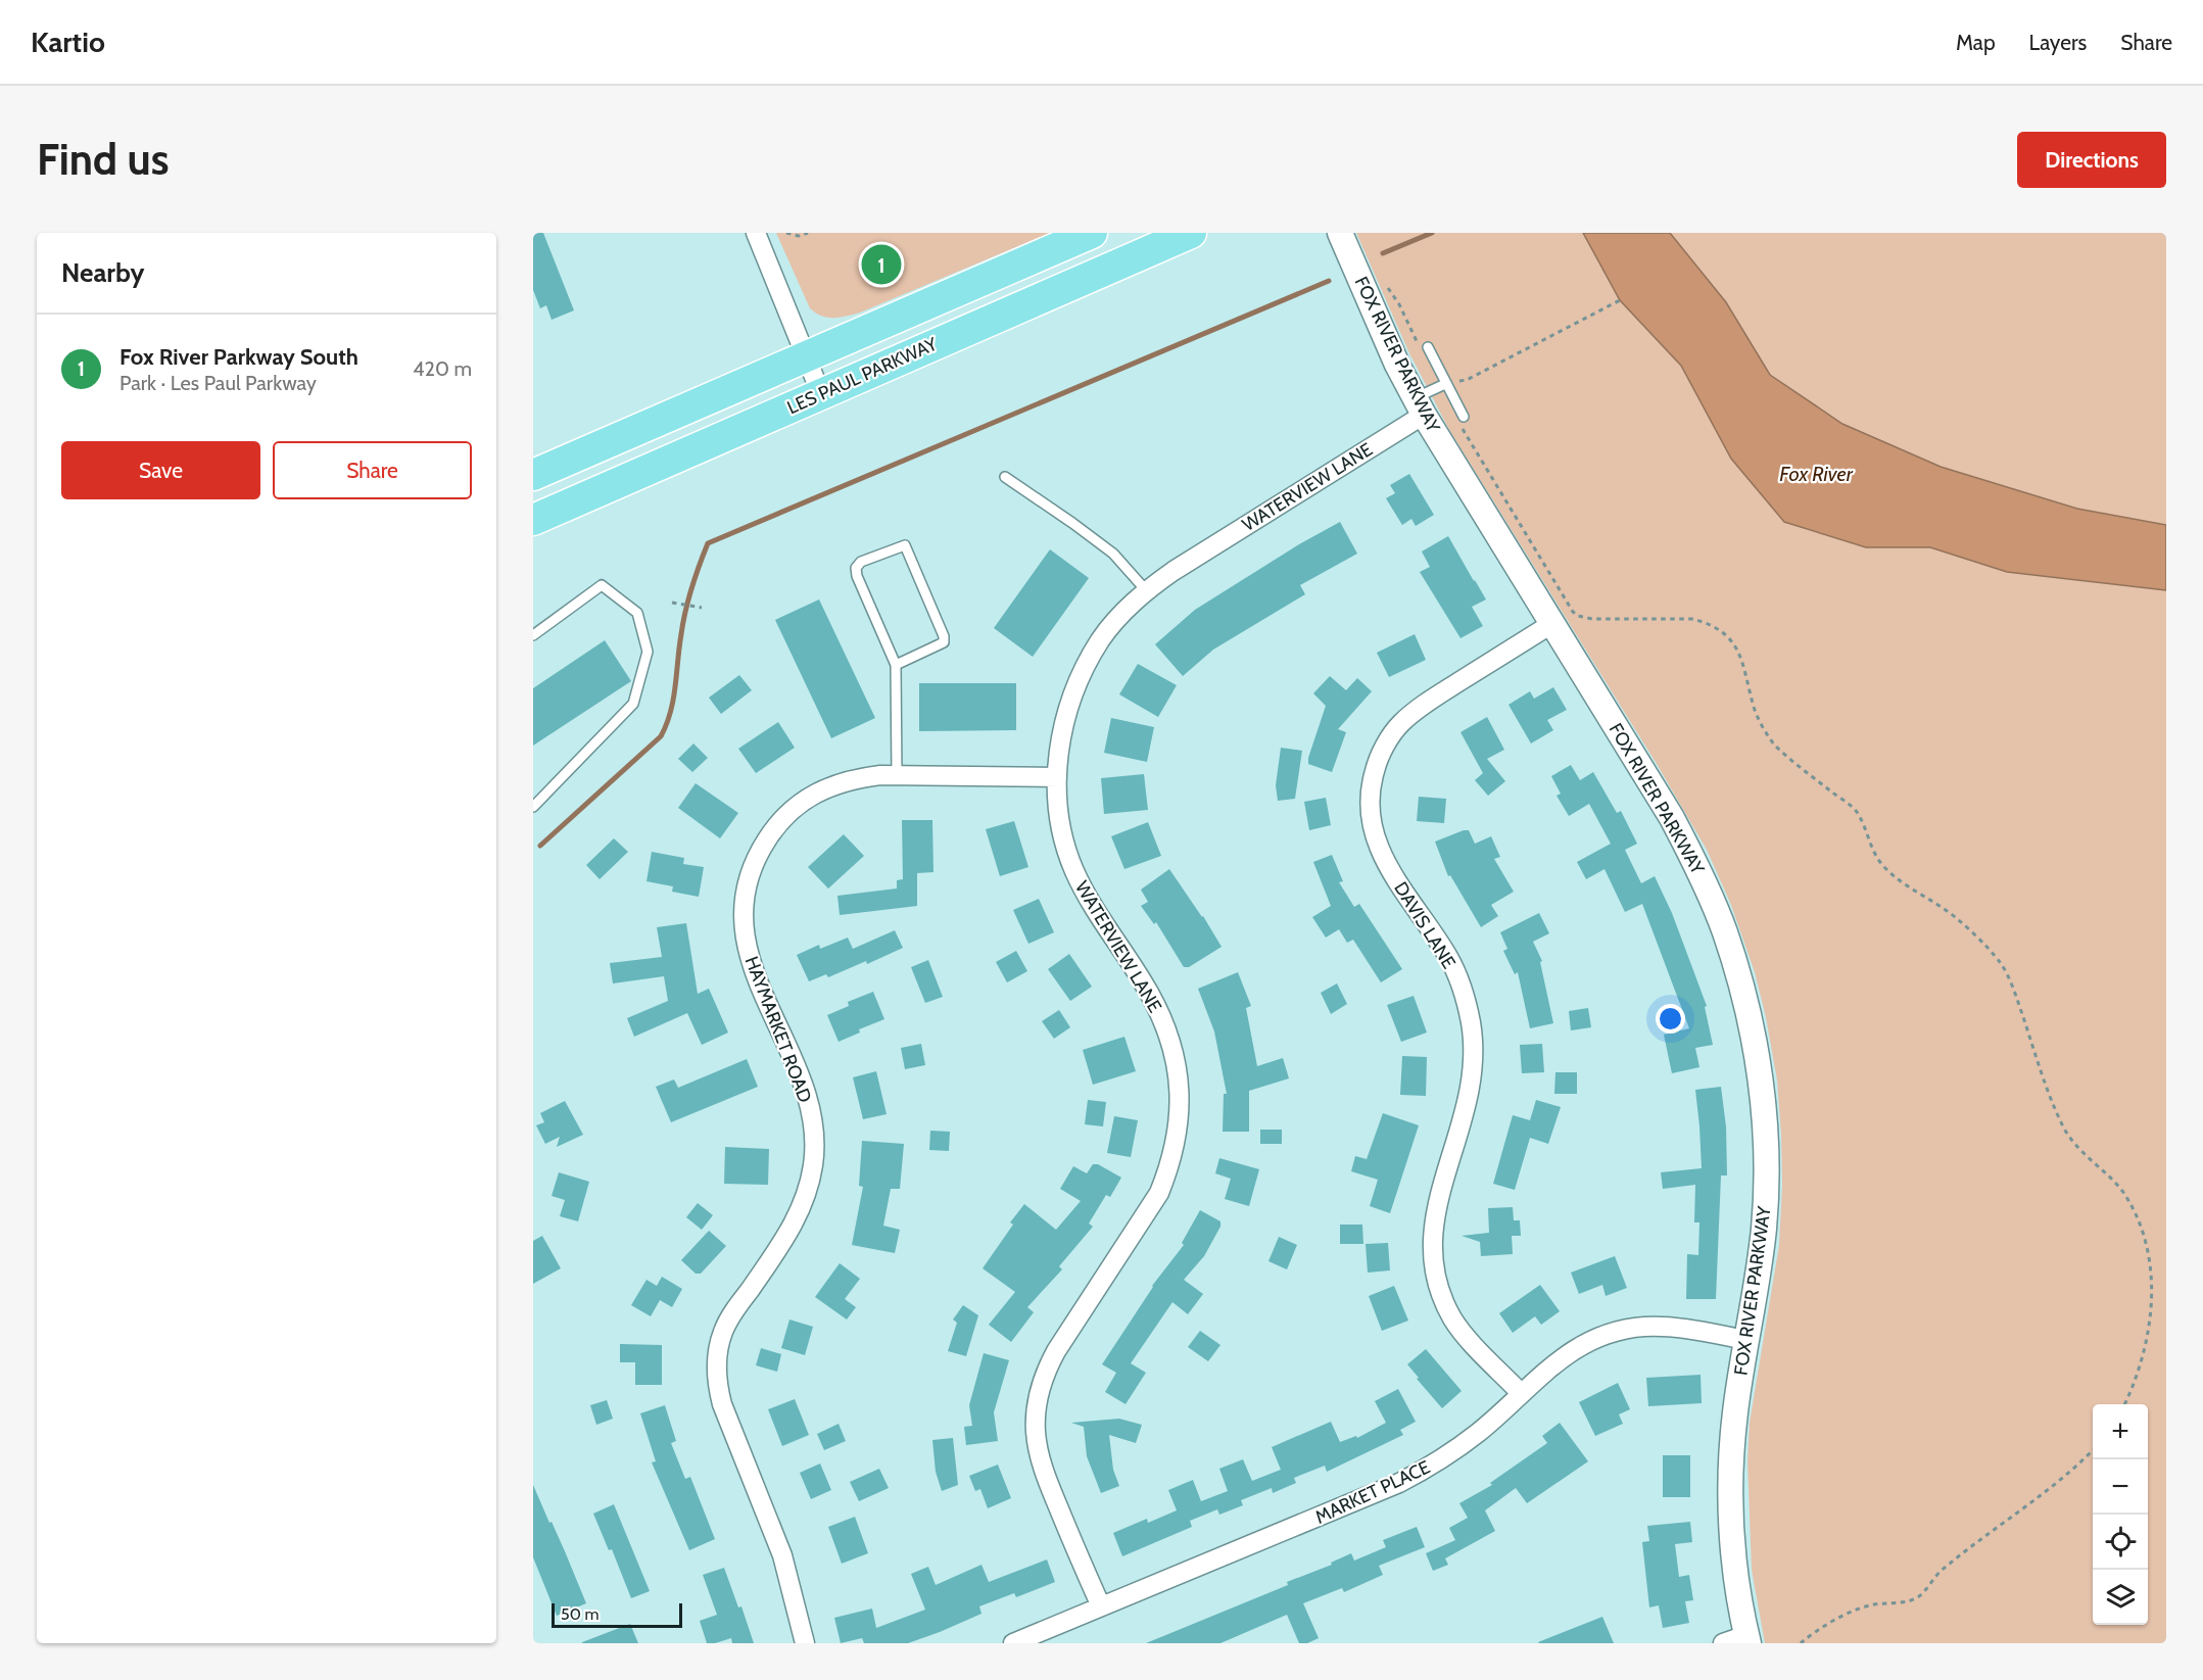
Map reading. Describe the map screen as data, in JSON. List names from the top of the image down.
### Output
{
  "streets": {
    "main road": ["LES PAUL PARKWAY"],
    "street": [
      "FOX RIVER PARKWAY",
      "WATERVIEW LANE",
      "DAVIS LANE",
      "HAYMARKET ROAD",
      "MARKET PLACE"
    ]
  },
  "crossings": [
    ["FOX RIVER PARKWAY", "WATERVIEW LANE"],
    ["FOX RIVER PARKWAY", "DAVIS LANE"],
    ["FOX RIVER PARKWAY", "MARKET PLACE"],
    ["WATERVIEW LANE", "HAYMARKET ROAD"],
    ["WATERVIEW LANE", "MARKET PLACE"],
    ["DAVIS LANE", "MARKET PLACE"]
  ],
  "water": ["Fox River"],
  "scale_bar": "50 m",
  "page": {
    "header": "Kartio",
    "nav": ["Map", "Layers", "Share"],
    "buttons": [
      "Directions",
      ["Save", "Share"]
    ],
    "title": "Find us",
    "heading": "Nearby",
    "pins": "1",
    "list": [
      {
        "mark": "1",
        "name": "Fox River Parkway South",
        "note": "Park · Les Paul Parkway",
        "value": "420 m"
      }
    ],
    "map_buttons": ["+", "−"],
    "scale": "50 m"
  }
}
